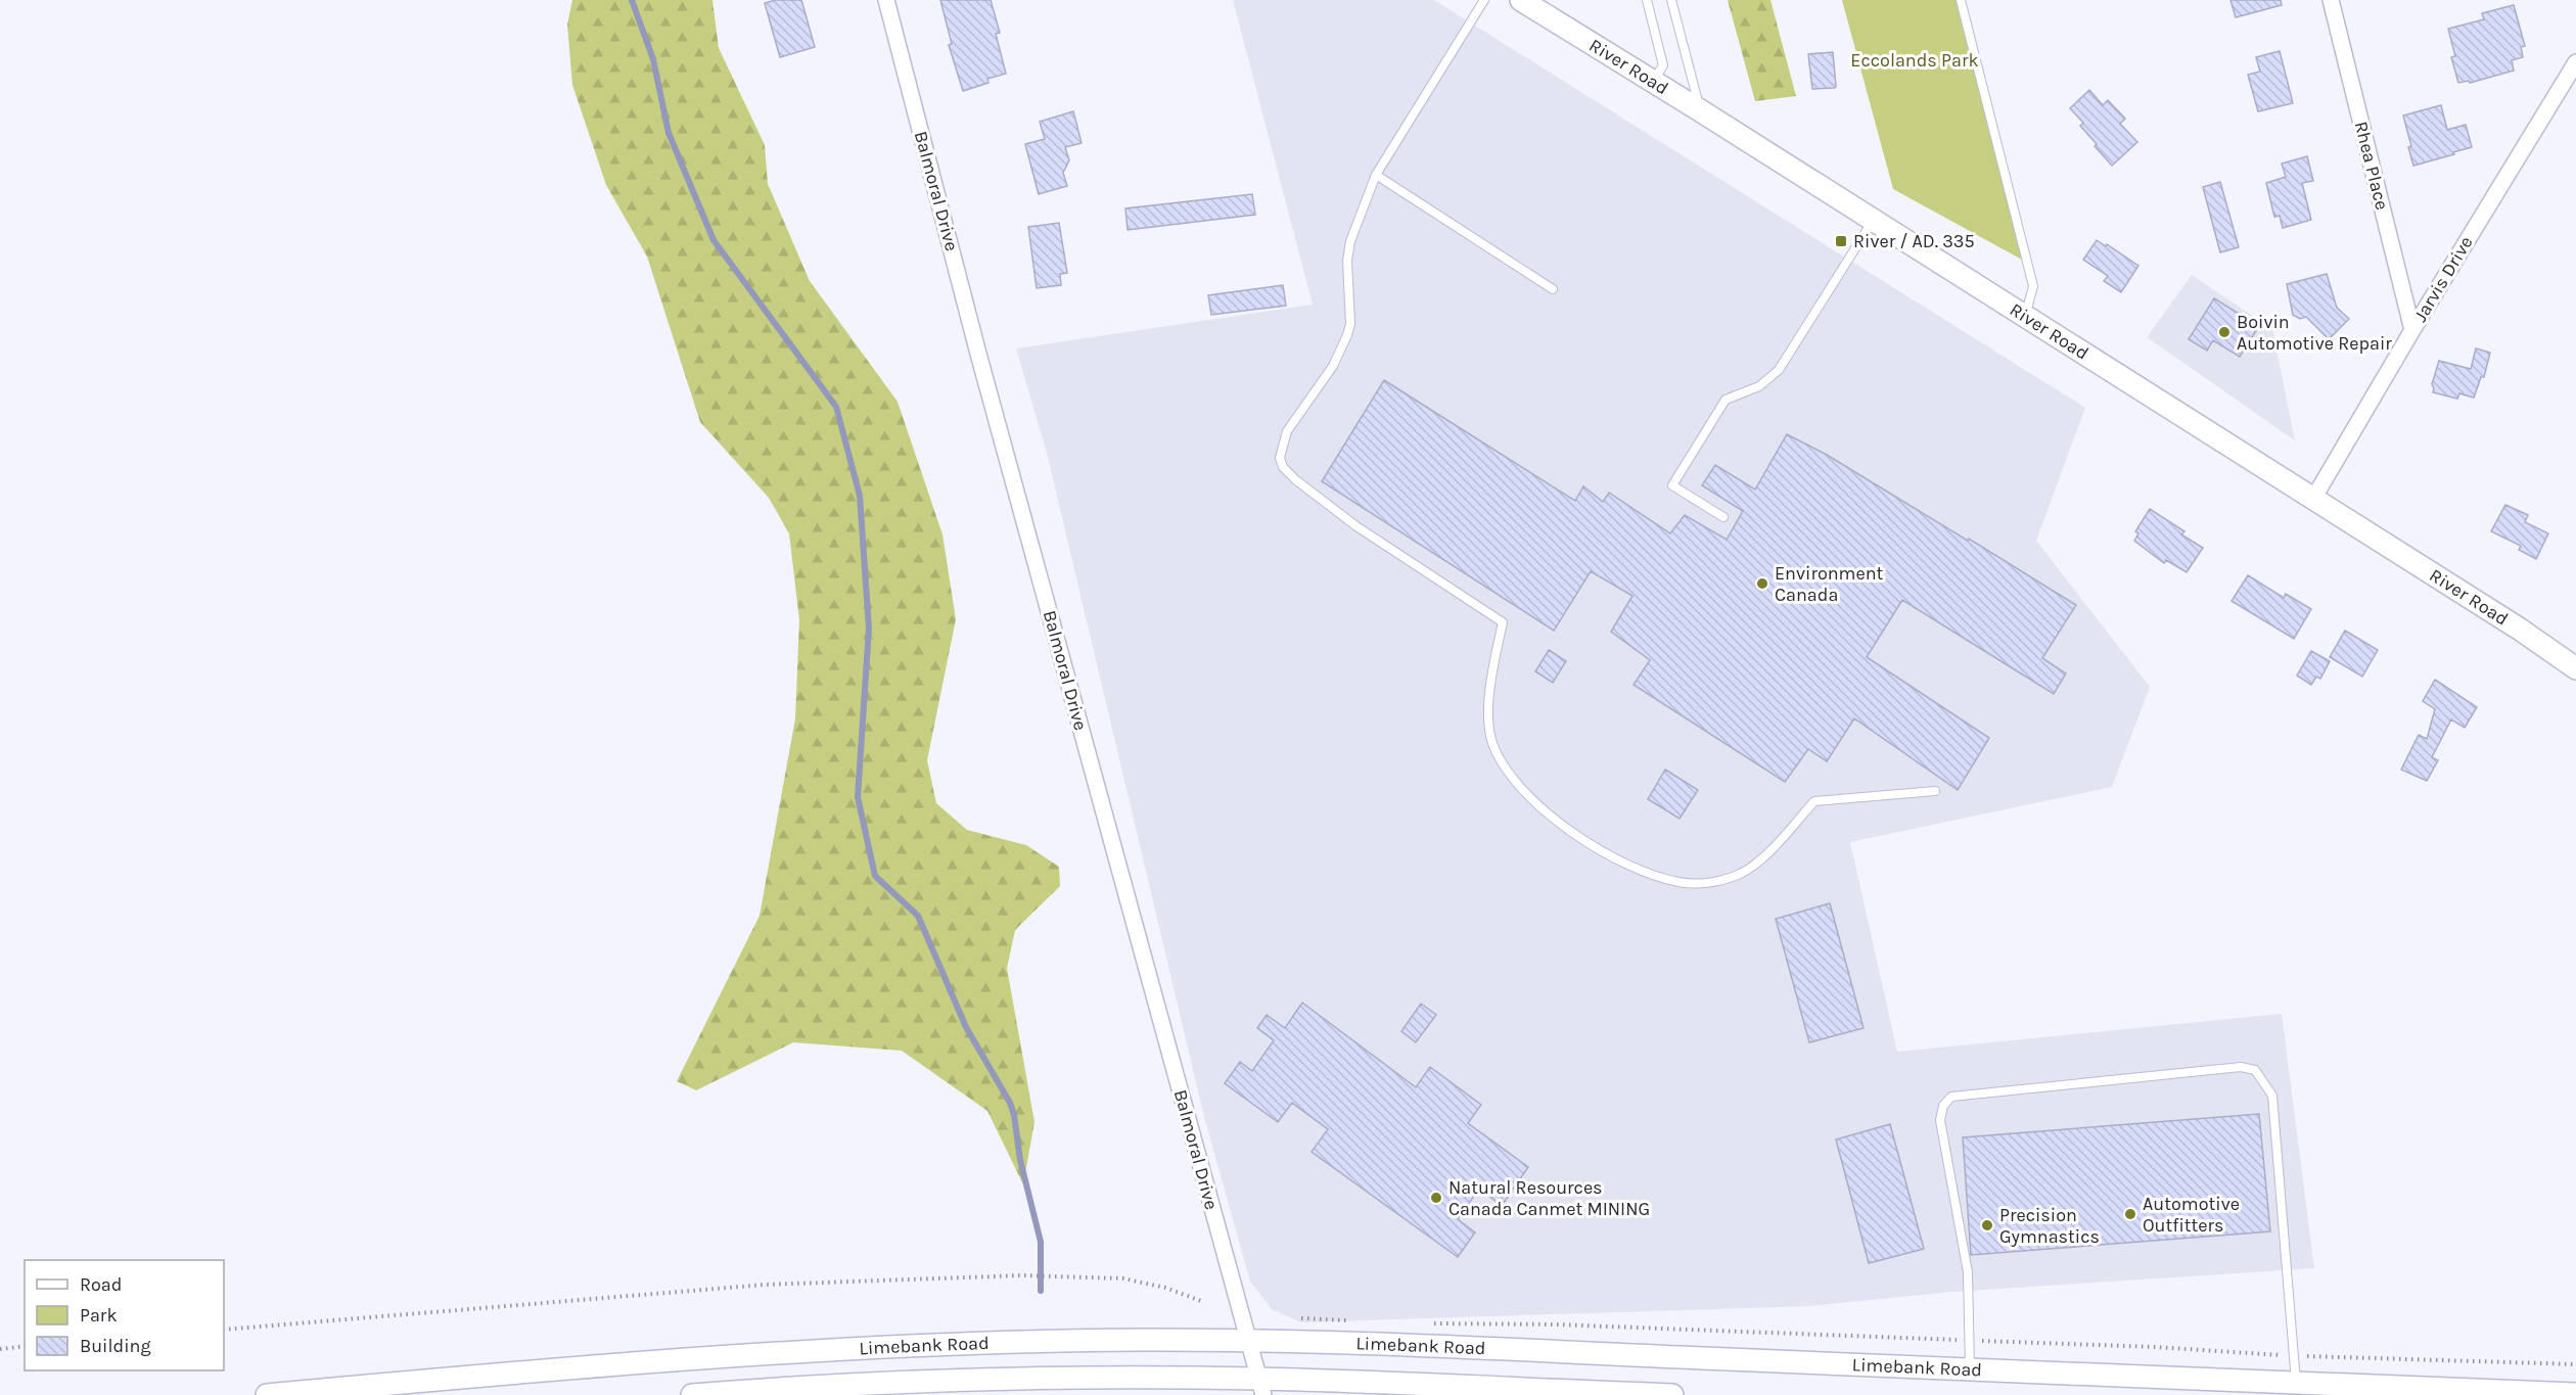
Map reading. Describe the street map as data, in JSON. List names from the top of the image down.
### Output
{
  "streets": {
    "main road": ["River Road", "Limebank Road"],
    "street": ["Rhea Place", "Balmoral Drive", "Jarvis Drive"]
  },
  "crossings": [
    ["River Road", "Jarvis Drive"],
    ["Rhea Place", "Jarvis Drive"],
    ["Balmoral Drive", "Limebank Road"]
  ],
  "parks": ["Eccolands Park"],
  "places": {
    "transit": ["River / AD. 335"],
    "other": [
      "Boivin Automotive Repair",
      "Environment Canada",
      "Natural Resources Canada Canmet MINING",
      "Automotive Outfitters",
      "Precision Gymnastics"
    ]
  },
  "legend": ["Road", "Park", "Building"]
}
